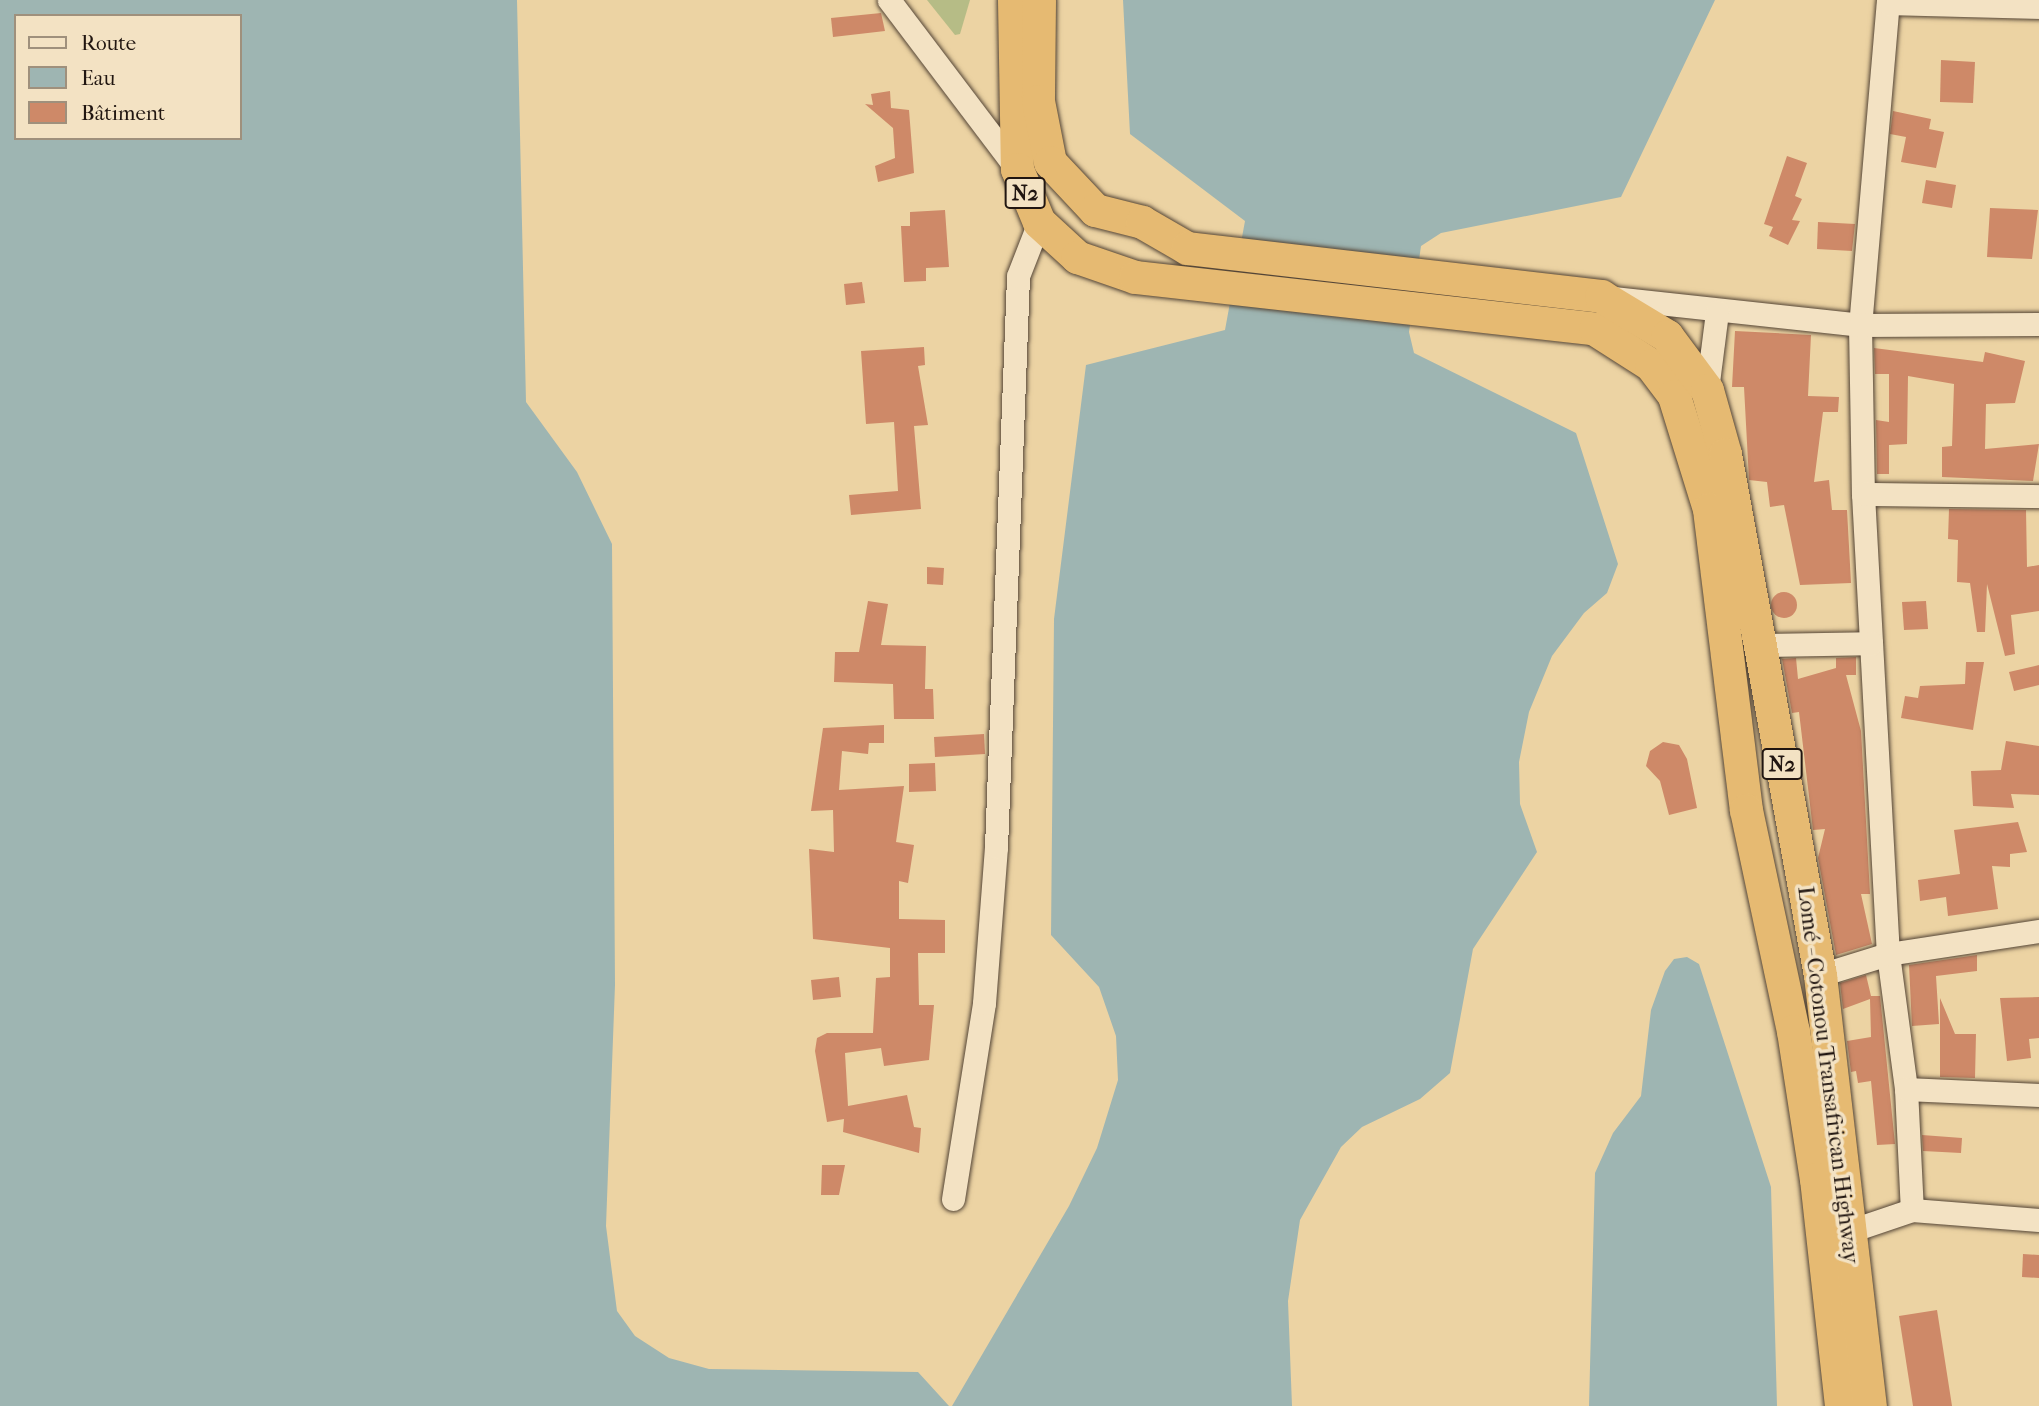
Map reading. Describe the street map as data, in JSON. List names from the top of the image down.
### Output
{
  "streets": {
    "highway": ["N2", "Lomé - Cotonou Transafrican Highway"]
  },
  "crossings": [
    ["N2", "Lomé - Cotonou Transafrican Highway"]
  ],
  "legend": ["Route", "Eau", "Bâtiment"]
}
